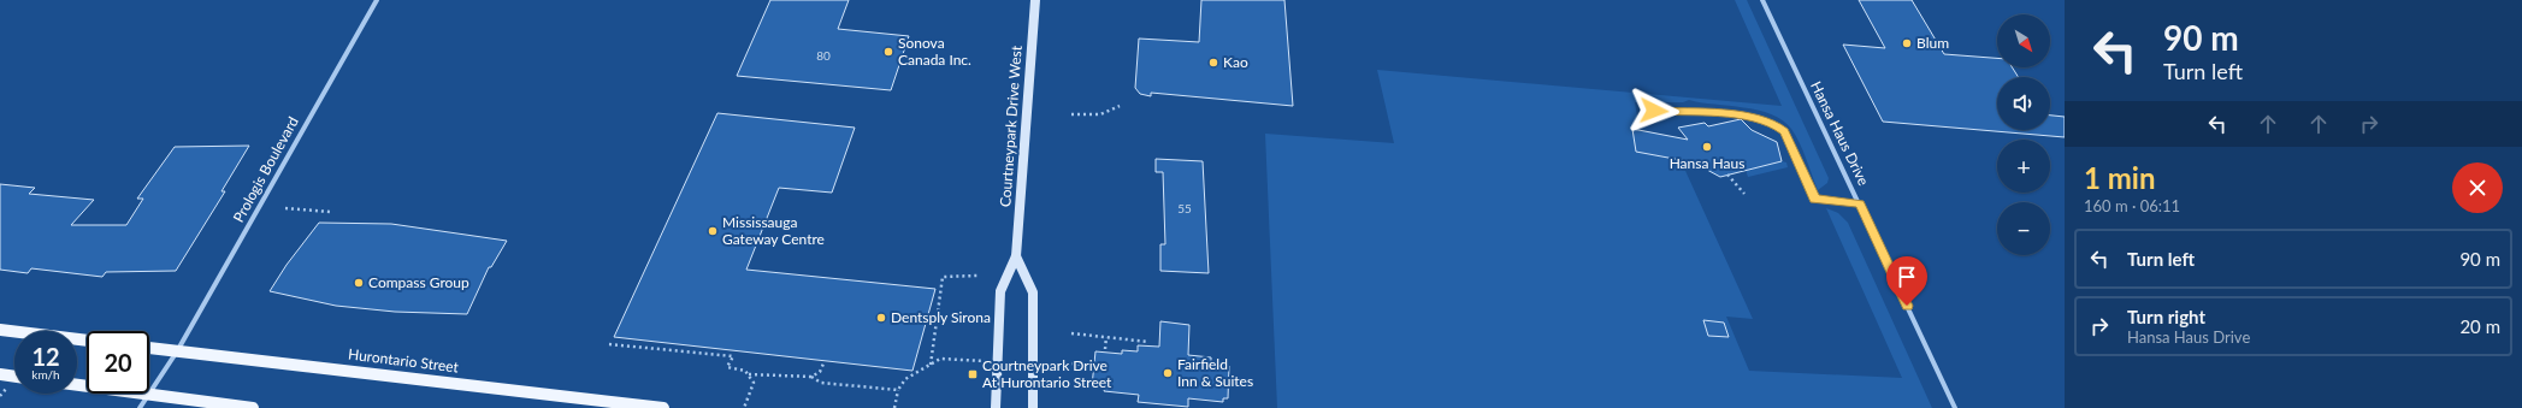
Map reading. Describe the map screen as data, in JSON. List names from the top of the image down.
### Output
{
  "streets": {
    "main road": ["Courtneypark Drive West", "Hurontario Street"],
    "street": ["Hansa Haus Drive", "Prologis Boulevard"]
  },
  "crossings": [
    ["Prologis Boulevard", "Hurontario Street"]
  ],
  "places": {
    "other": [
      "Blum",
      "Sonova Canada Inc.",
      "Kao",
      "Hansa Haus",
      "Mississauga Gateway Centre",
      "Compass Group",
      "Dentsply Sirona",
      "Fairfield Inn & Suites"
    ],
    "transit": ["Courtneypark Drive At Hurontario Street"]
  },
  "house_numbers": ["80", "55"],
  "north": "bottom right",
  "page": {
    "turn": ["90 m", "Turn left"],
    "map_buttons": ["+", "−"],
    "heading": ["1 min", "160 m · 06:11"],
    "list": [
      {
        "name": "Turn left",
        "value": "90 m"
      },
      {
        "name": "Turn right",
        "note": "Hansa Haus Drive",
        "value": "20 m"
      }
    ],
    "speed": "12 km/h",
    "limit": "20"
  }
}
